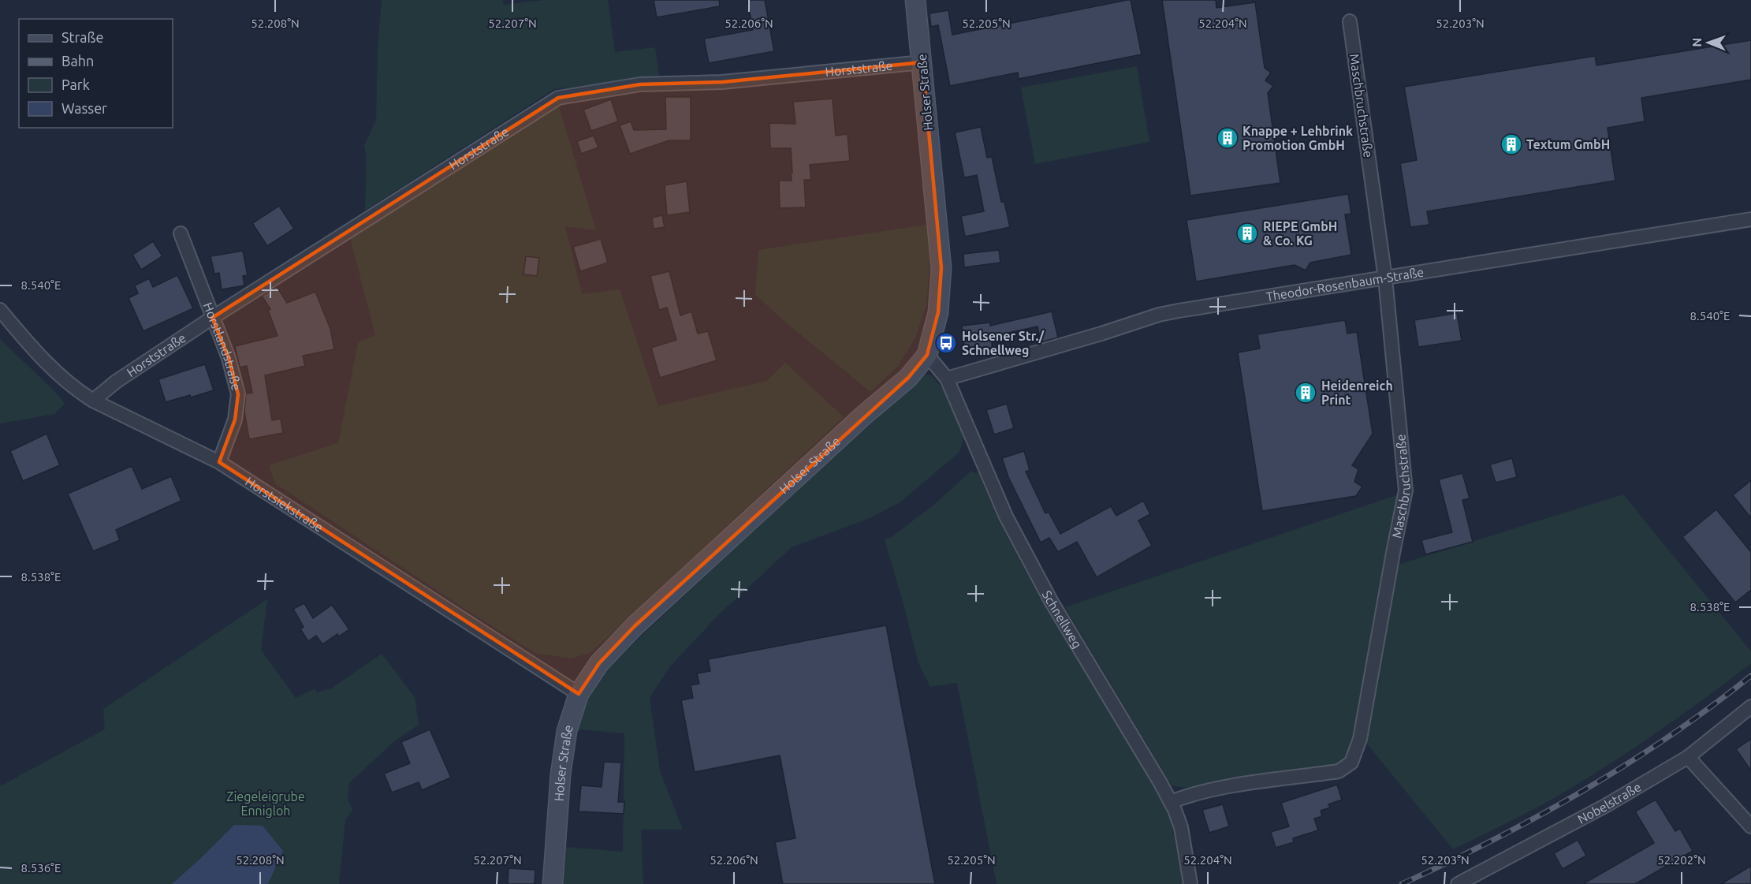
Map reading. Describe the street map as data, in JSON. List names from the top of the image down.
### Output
{
  "streets": {
    "main road": ["Holser Straße"],
    "street": [
      "Horststraße",
      "Maschbruchstraße",
      "Theodor-Rosenbaum-Straße",
      "Horstlandstraße",
      "Horstsiekstraße",
      "Schnellweg",
      "Nobelstraße"
    ]
  },
  "crossings": [
    ["Horststraße", "Holser Straße"],
    ["Horststraße", "Horstlandstraße"],
    ["Horststraße", "Horstsiekstraße"],
    ["Holser Straße", "Horstsiekstraße"],
    ["Holser Straße", "Schnellweg"],
    ["Maschbruchstraße", "Theodor-Rosenbaum-Straße"],
    ["Maschbruchstraße", "Schnellweg"],
    ["Theodor-Rosenbaum-Straße", "Schnellweg"],
    ["Horstlandstraße", "Horstsiekstraße"]
  ],
  "parks": ["Ziegeleigrube Ennigloh"],
  "places": {
    "building": [
      "Knappe + Lehbrink Promotion GmbH",
      "Textum GmbH",
      "RIEPE GmbH & Co. KG",
      "Heidenreich Print"
    ],
    "bus stop": ["Holsener Str./ Schnellweg"]
  },
  "legend": [
    "Straße",
    "Bahn",
    "Park",
    "Wasser"
  ],
  "north": "left",
  "coordinates": [
    "52.208°N",
    "52.207°N",
    "52.206°N",
    "52.205°N",
    "52.204°N",
    "52.203°N",
    "8.540°E",
    "8.538°E",
    "52.202°N",
    "8.536°E"
  ]
}
